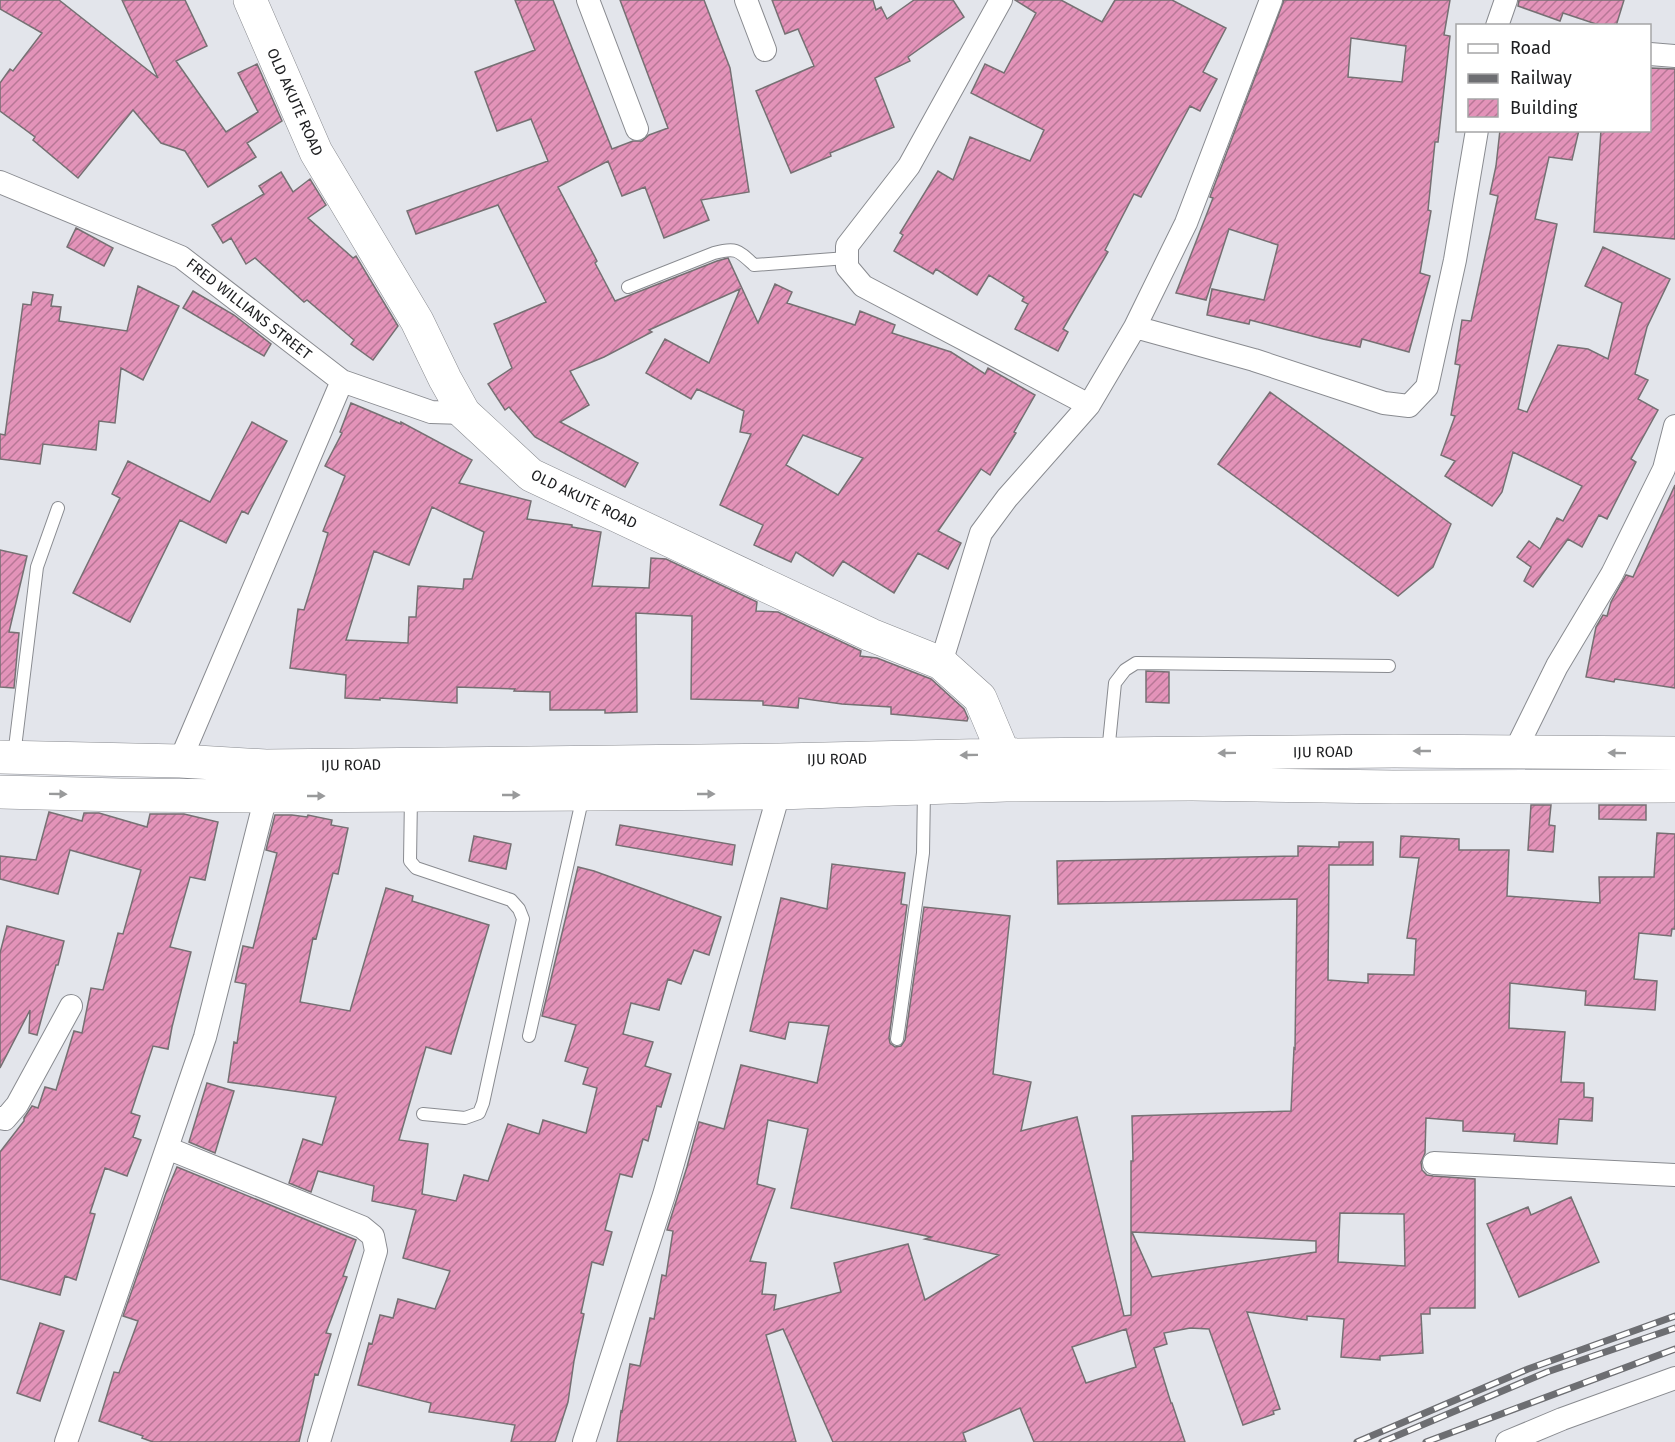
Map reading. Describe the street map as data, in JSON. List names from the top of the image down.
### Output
{
  "streets": {
    "main road": ["OLD AKUTE ROAD", "IJU ROAD"],
    "street": ["FRED WILLIANS STREET"]
  },
  "crossings": [
    ["OLD AKUTE ROAD", "FRED WILLIANS STREET"],
    ["OLD AKUTE ROAD", "IJU ROAD"]
  ],
  "legend": ["Road", "Railway", "Building"]
}
